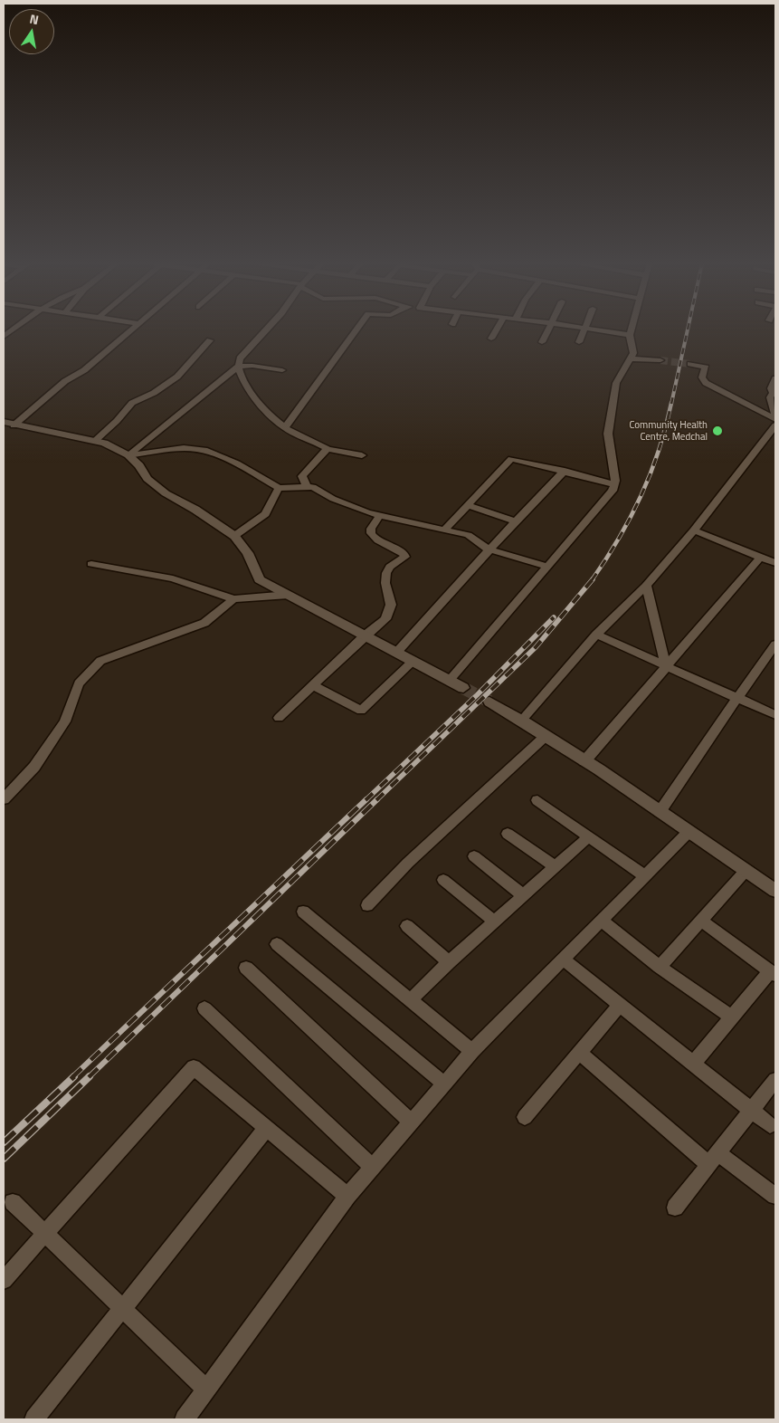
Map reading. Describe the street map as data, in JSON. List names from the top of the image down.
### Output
{
  "places": ["Community Health Centre, Medchal"],
  "north": "top"
}
